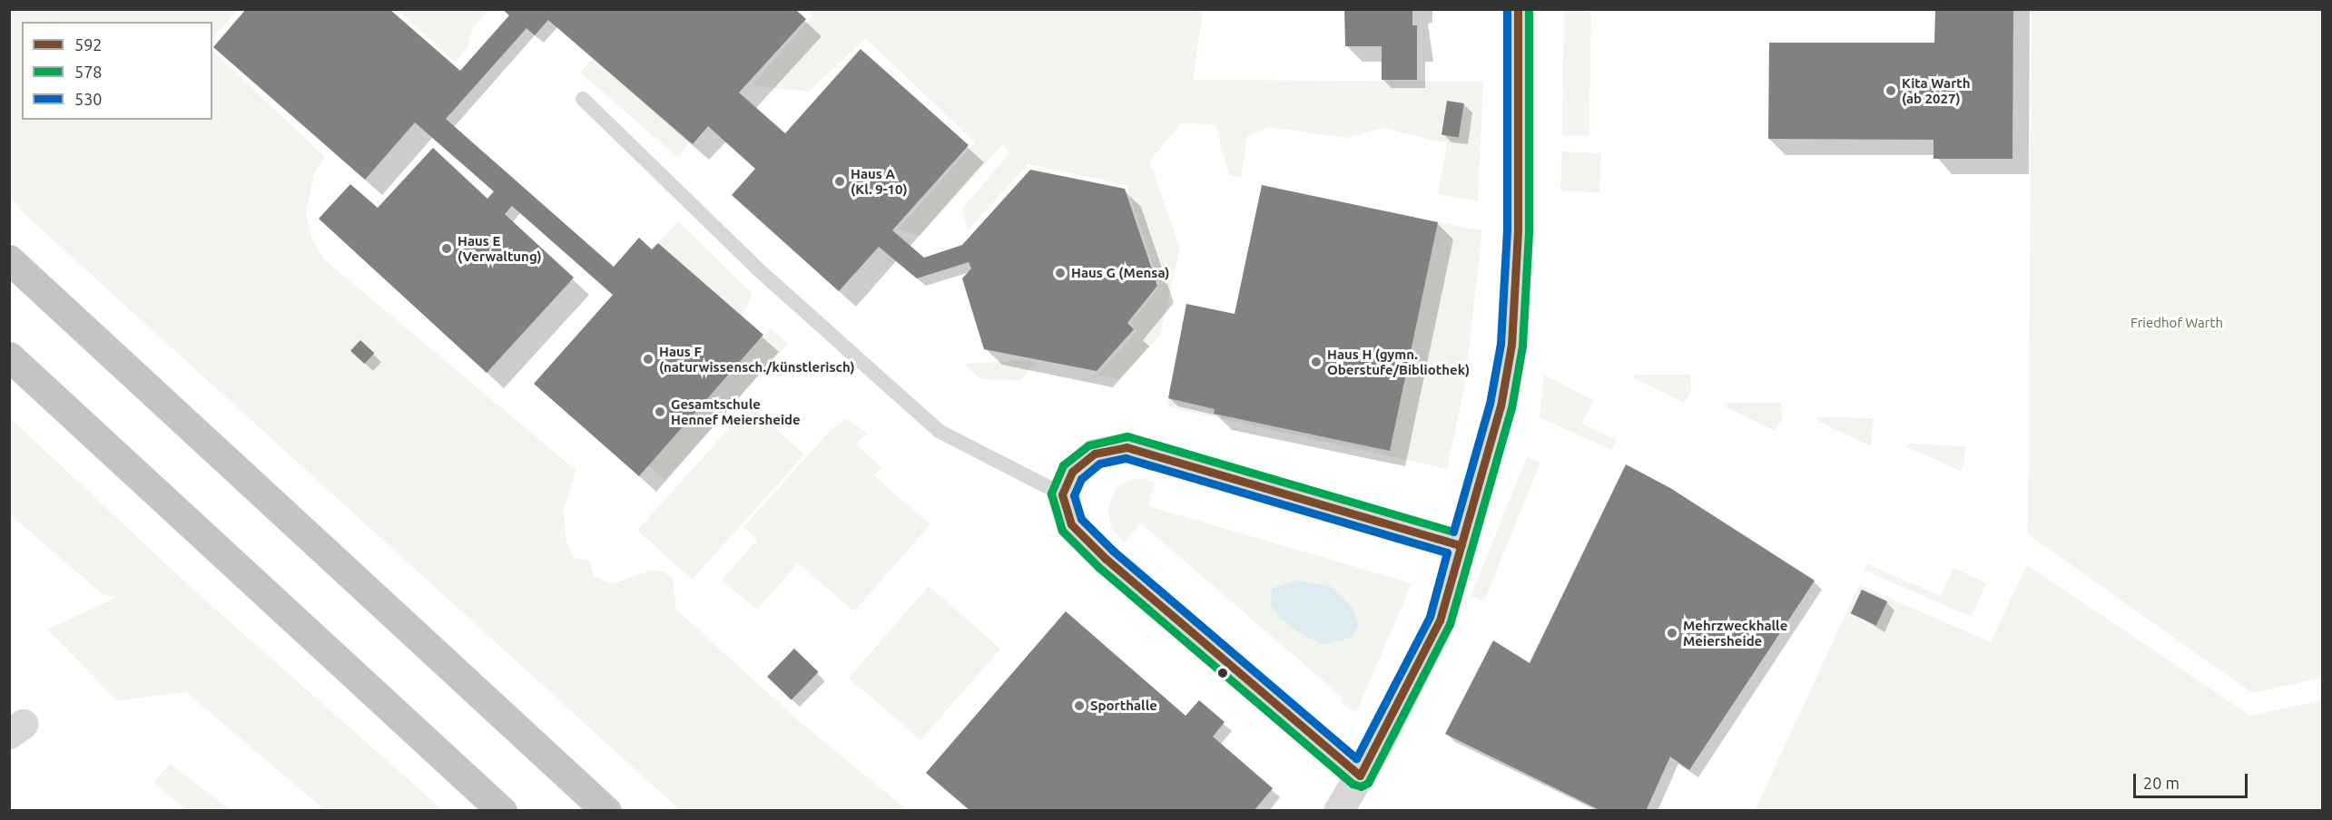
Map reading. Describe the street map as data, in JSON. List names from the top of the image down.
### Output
{
  "parks": ["Friedhof Warth"],
  "places": [
    "Kita Warth (ab 2027)",
    "Haus A (Kl. 9-10)",
    "Haus E (Verwaltung)",
    "Haus G (Mensa)",
    "Haus F (naturwissensch./künstlerisch)",
    "Haus H (gymn. Oberstufe/Bibliothek)",
    "Gesamtschule Hennef Meiersheide",
    "Mehrzweckhalle Meiersheide",
    "Sporthalle"
  ],
  "lines": ["transit line 592", "transit line 578", "transit line 530"],
  "legend": ["592", "578", "530"],
  "scale_bar": "20 m"
}
